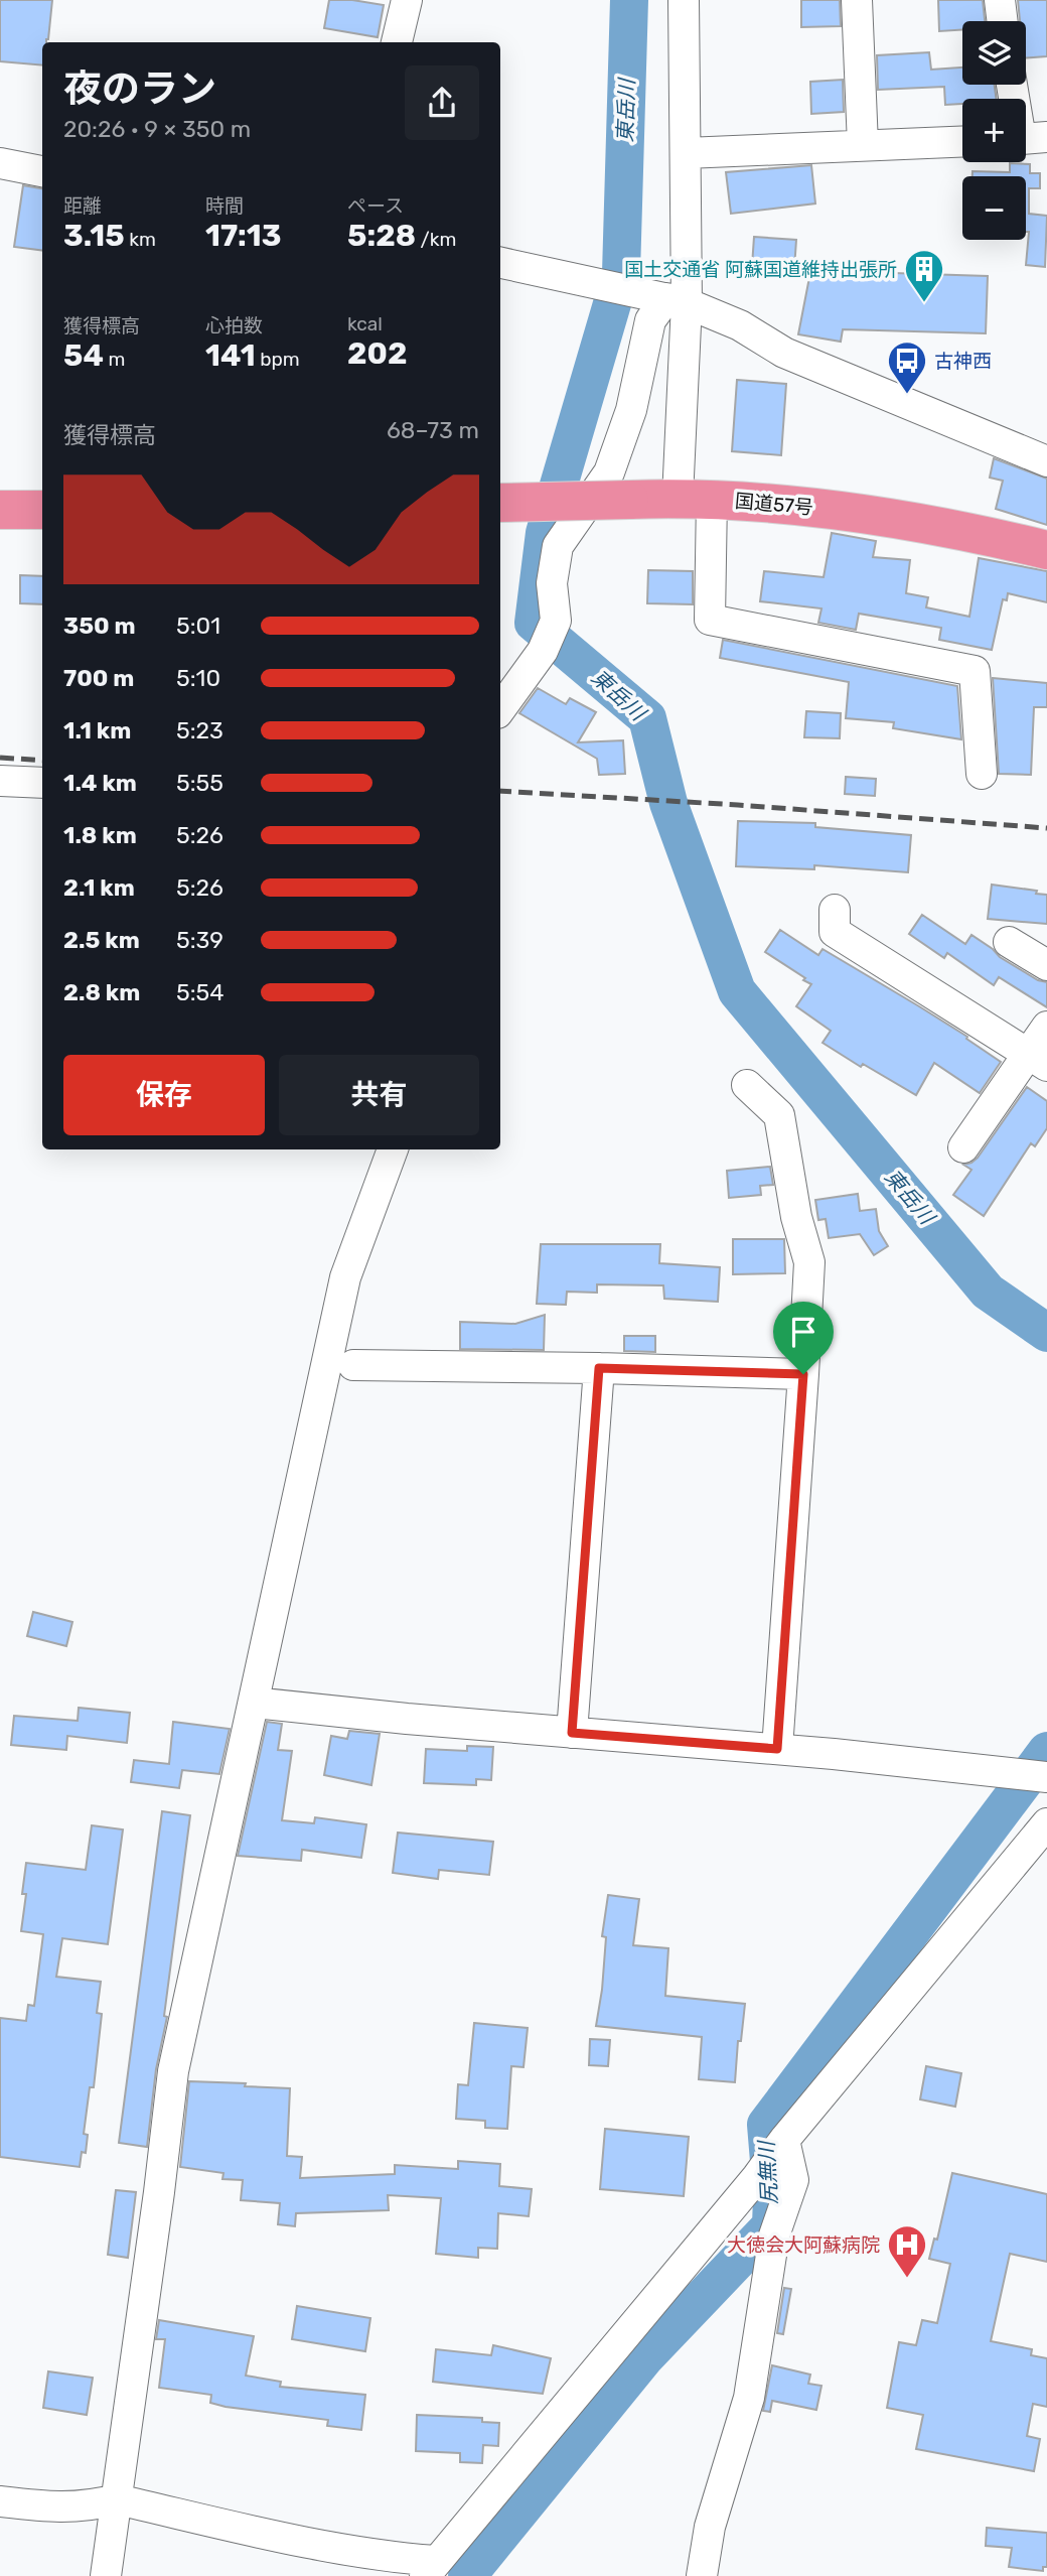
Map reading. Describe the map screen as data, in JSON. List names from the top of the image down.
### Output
{
  "streets": {
    "highway": ["国道57号"]
  },
  "water": ["東岳川", "尻無川"],
  "places": {
    "building": ["国土交通省 阿蘇国道維持出張所"],
    "bus stop": ["古神西"],
    "hospital": ["大徳会大阿蘇病院"]
  },
  "page": {
    "map_buttons": ["+", "−"],
    "heading": ["夜のラン", "20:26 · 9 × 350 m"],
    "stats": [
      ["距離", "3.15 km"],
      ["時間", "17:13"],
      ["ペース", "5:28 /km"],
      ["獲得標高", "54 m"],
      ["心拍数", "141 bpm"],
      ["kcal", "202"]
    ],
    "chart": ["獲得標高", "68–73 m"],
    "list": [
      {
        "name": "350 m",
        "note": "5:01"
      },
      {
        "name": "700 m",
        "note": "5:10"
      },
      {
        "name": "1.1 km",
        "note": "5:23"
      },
      {
        "name": "1.4 km",
        "note": "5:55"
      },
      {
        "name": "1.8 km",
        "note": "5:26"
      },
      {
        "name": "2.1 km",
        "note": "5:26"
      },
      {
        "name": "2.5 km",
        "note": "5:39"
      },
      {
        "name": "2.8 km",
        "note": "5:54"
      }
    ],
    "buttons": ["保存", "共有"]
  }
}
